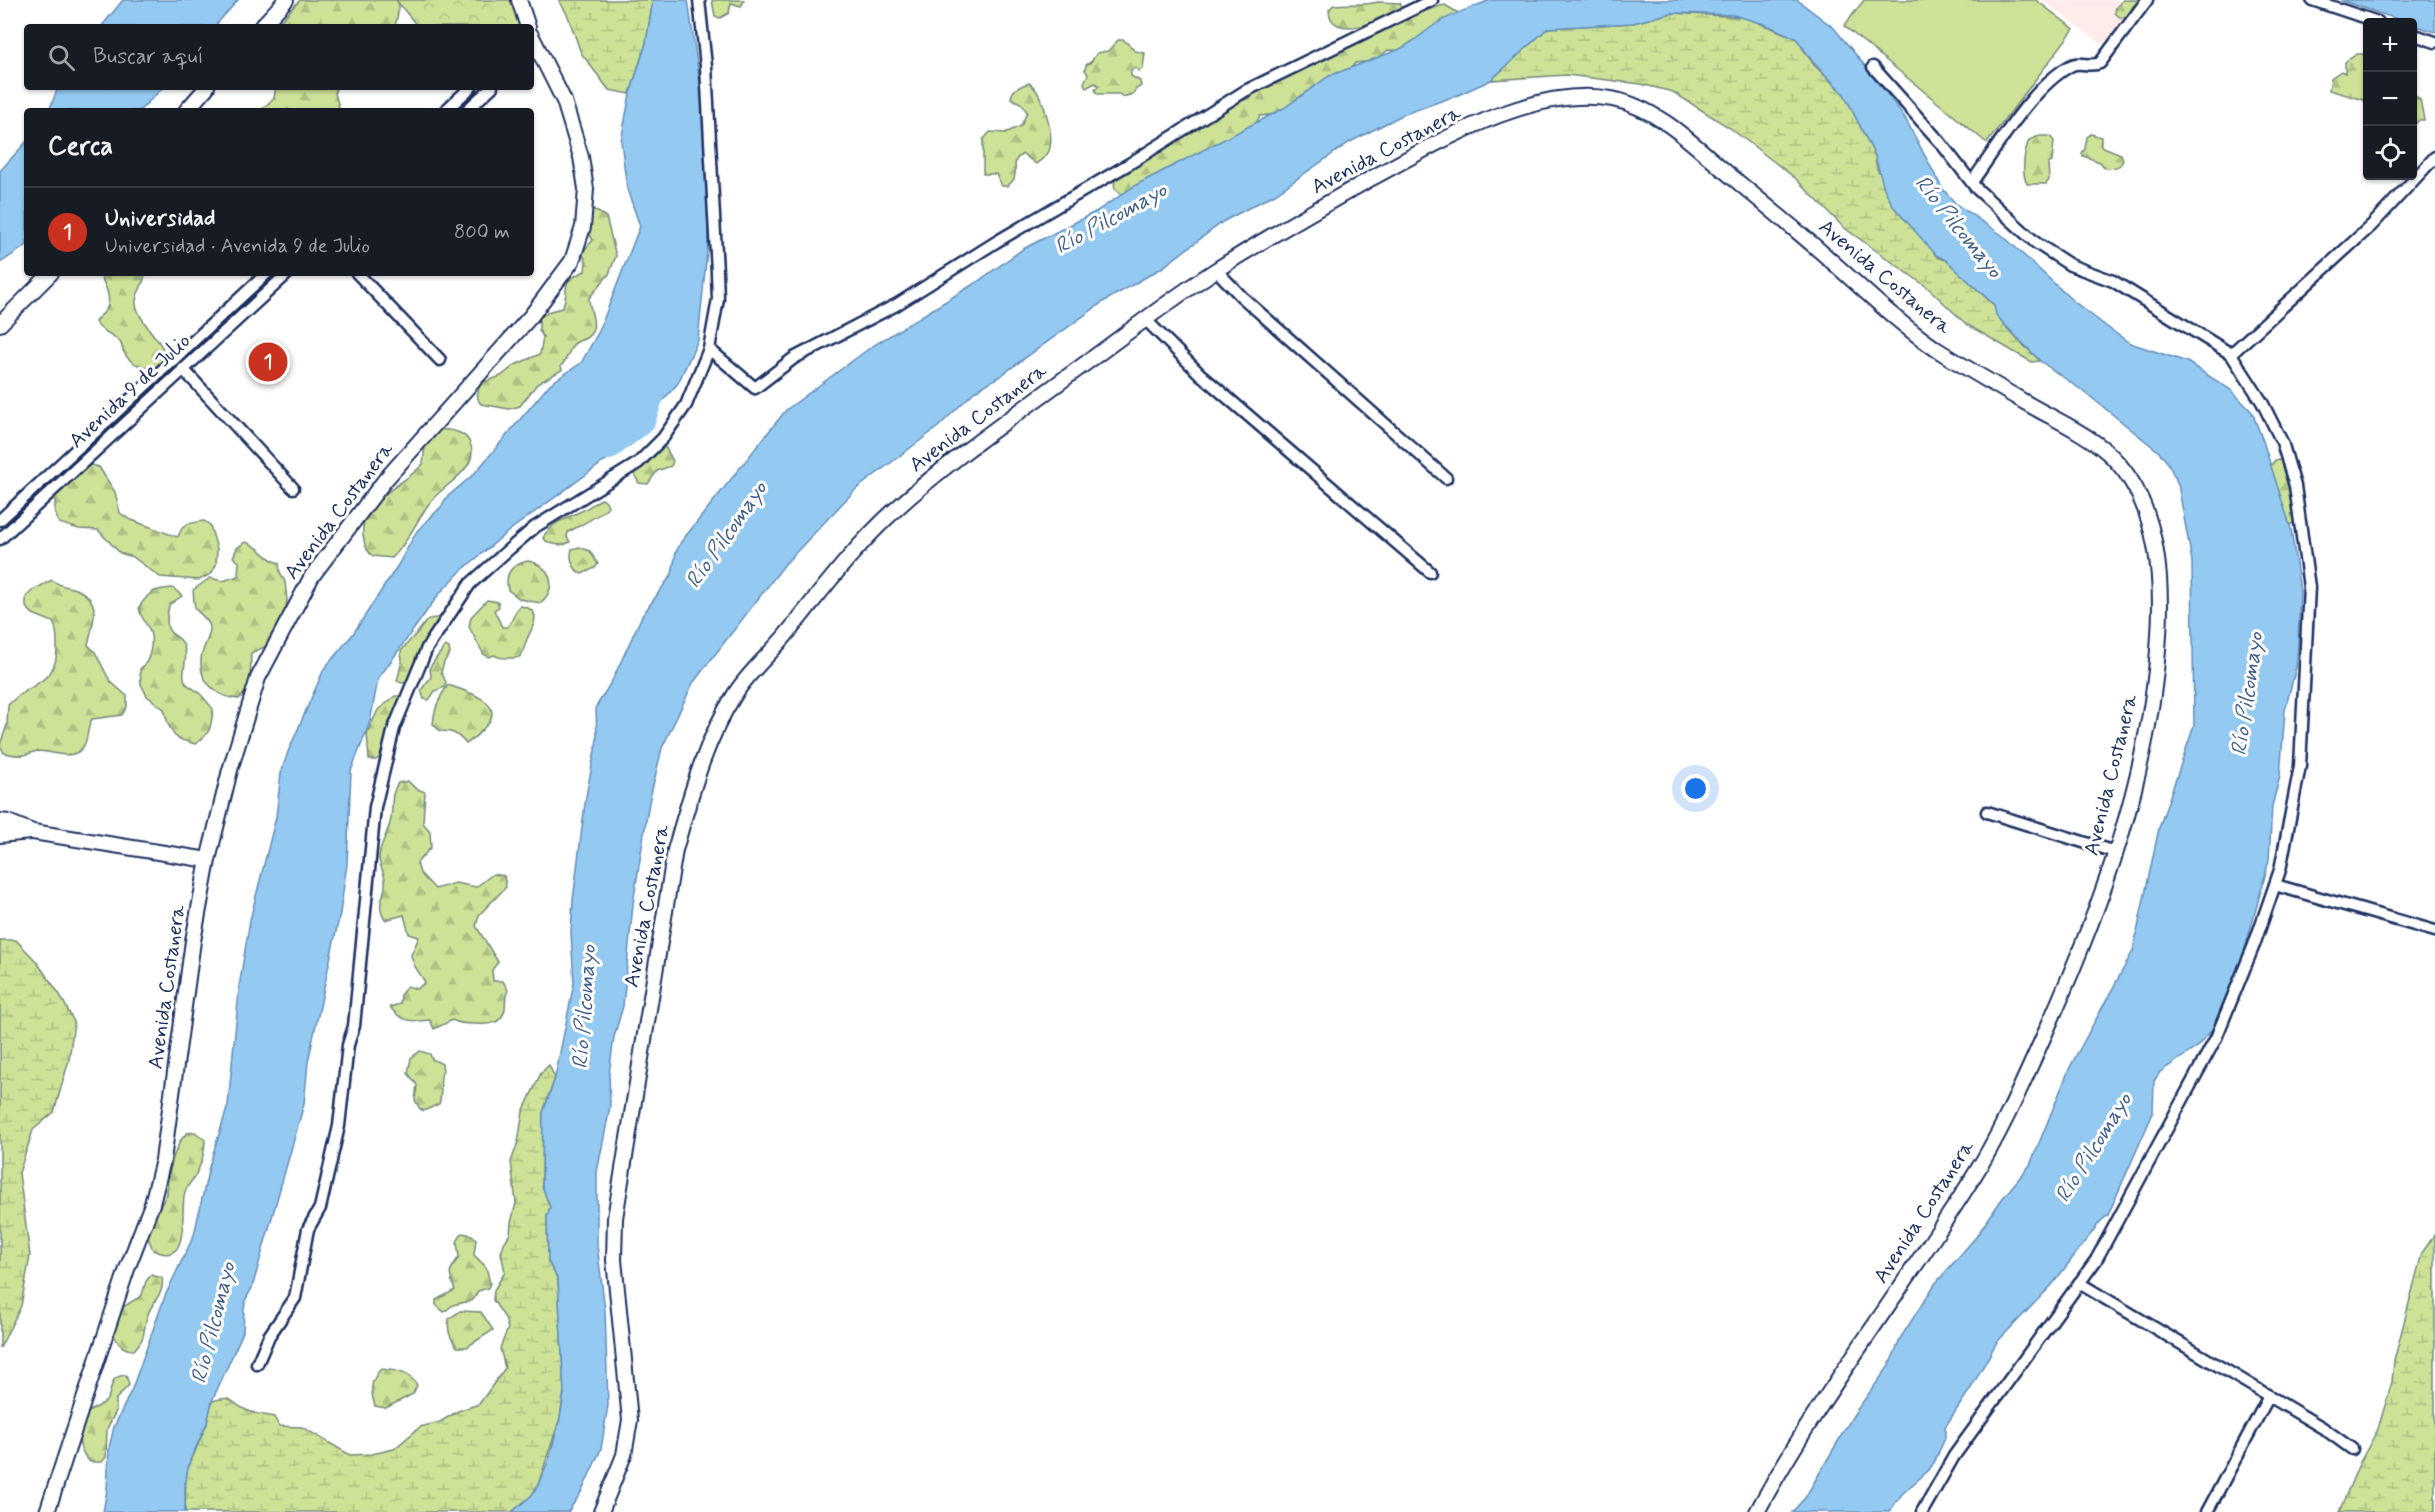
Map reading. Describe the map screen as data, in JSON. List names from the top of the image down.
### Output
{
  "streets": {
    "street": ["Avenida Costanera", "Avenida 9 de Julio"]
  },
  "water": ["Río Pilcomayo"],
  "page": {
    "map_buttons": ["+", "−"],
    "search": "Buscar aquí",
    "heading": "Cerca",
    "list": [
      {
        "mark": "1",
        "name": "Universidad",
        "note": "Universidad · Avenida 9 de Julio",
        "value": "800 m"
      }
    ],
    "pins": "1"
  }
}
